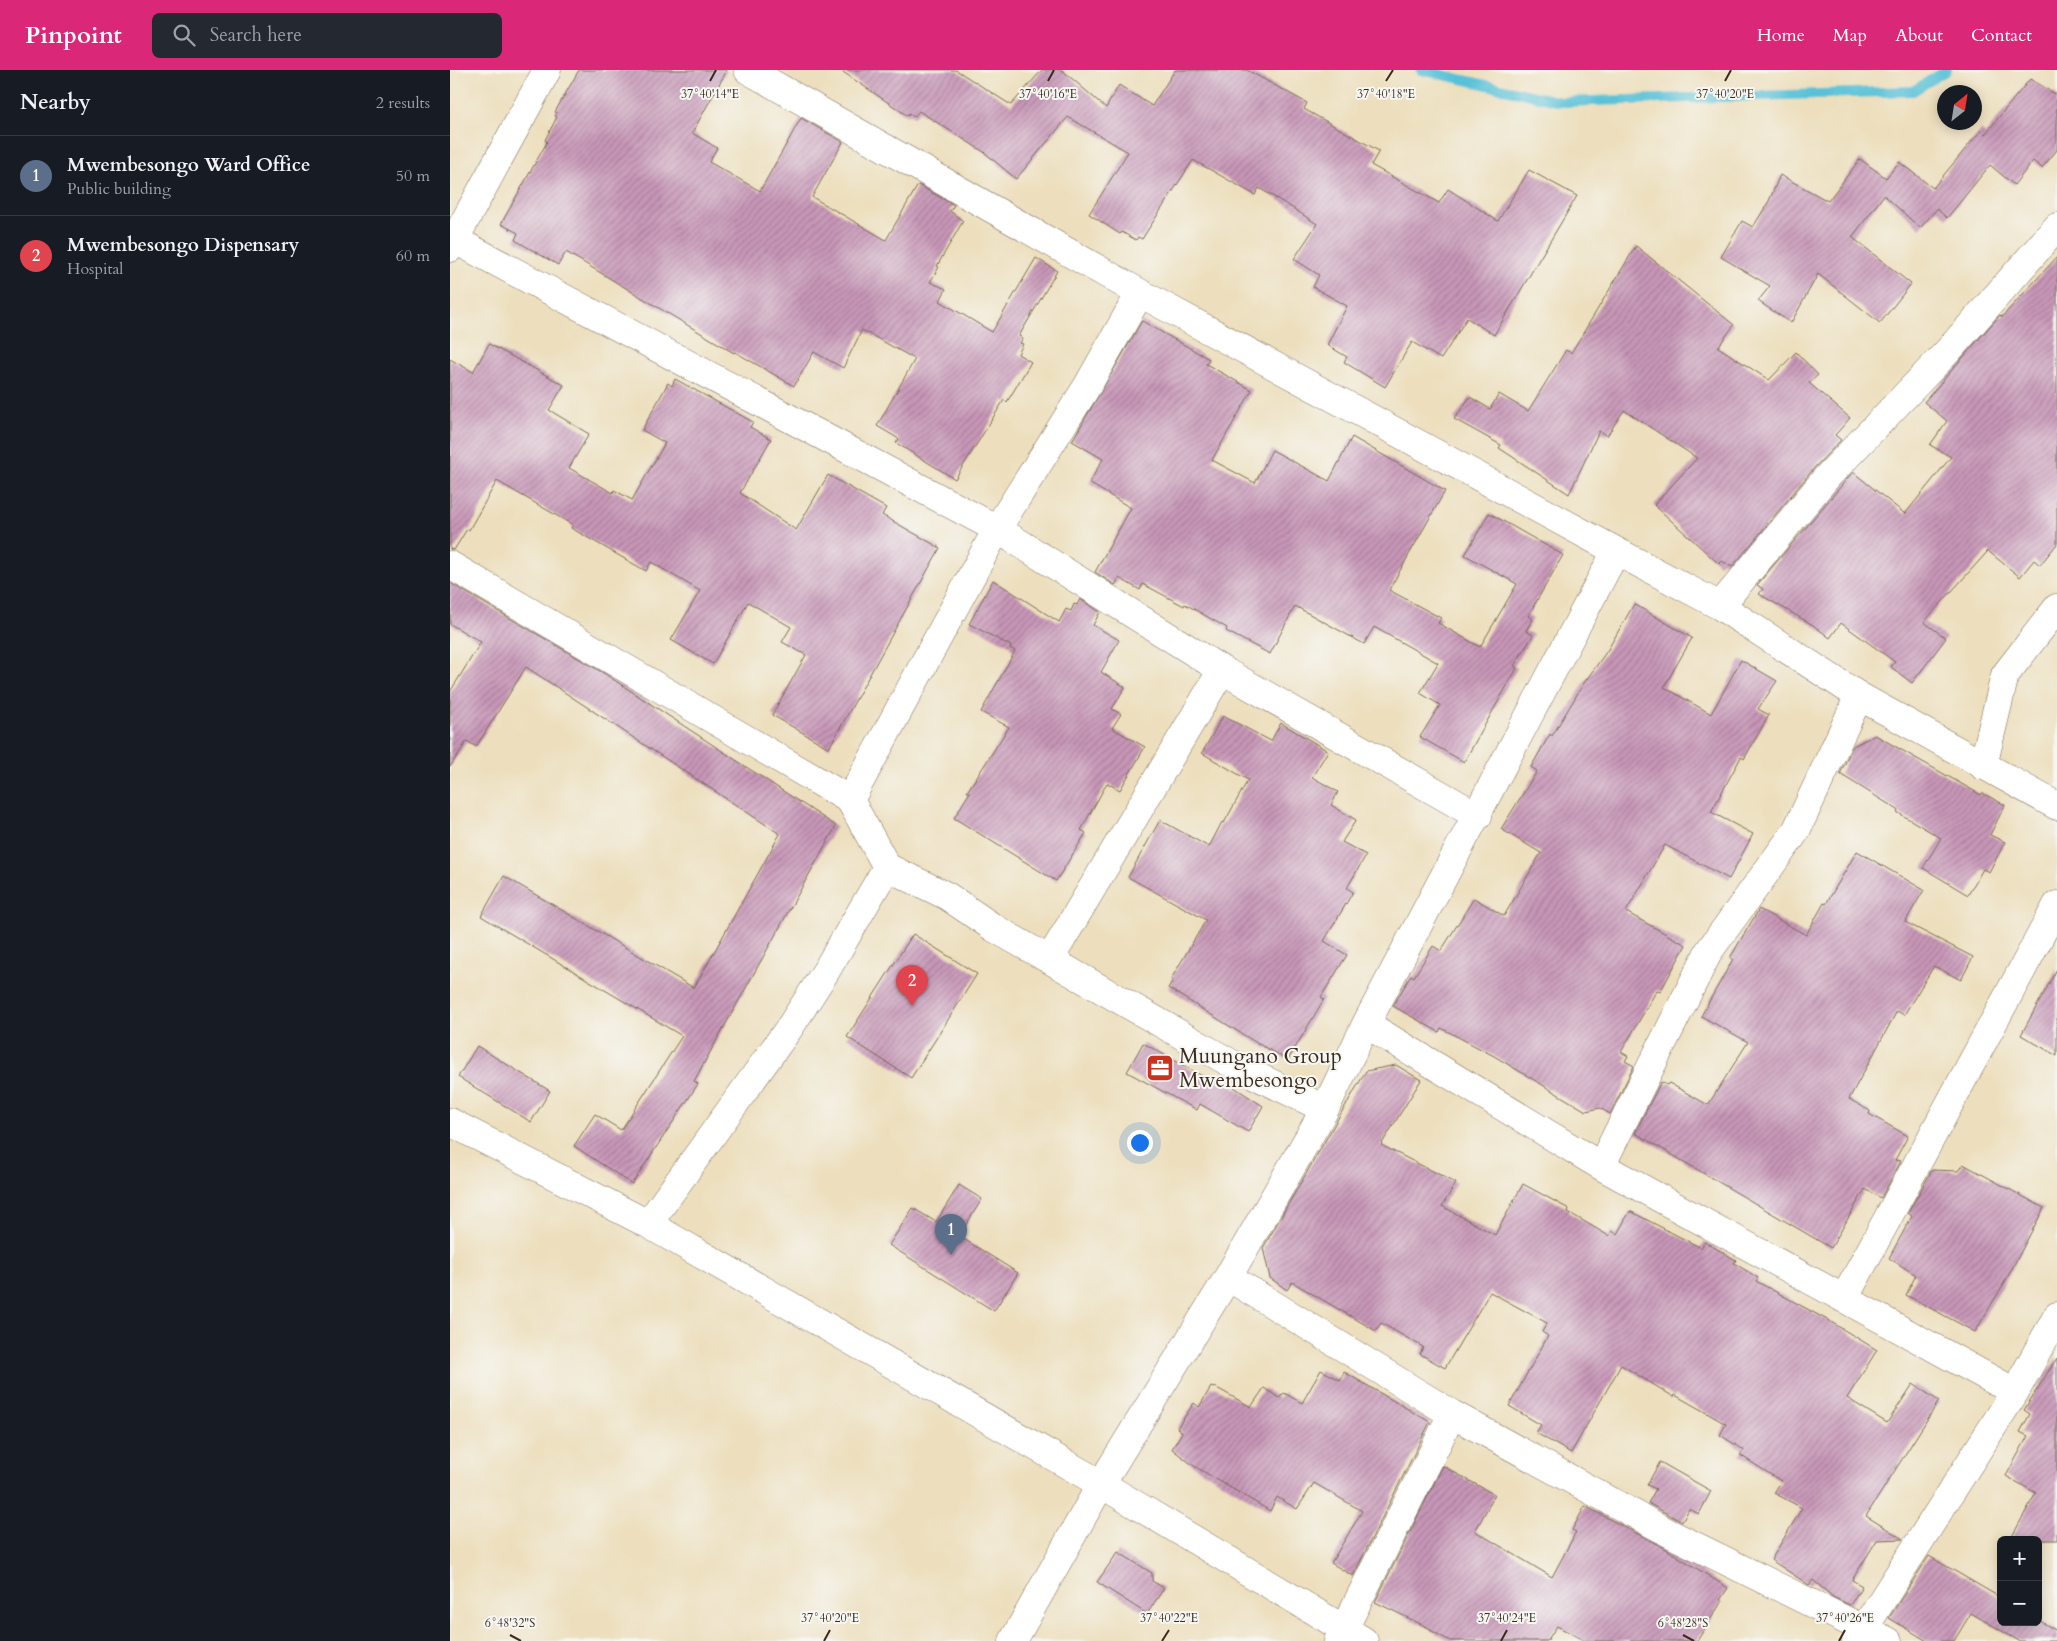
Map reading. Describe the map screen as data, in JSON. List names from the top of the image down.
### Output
{
  "places": {
    "office": ["Muungano Group Mwembesongo"]
  },
  "north": "top right",
  "page": {
    "header": "Pinpoint",
    "search": "Search here",
    "nav": [
      "Home",
      "Map",
      "About",
      "Contact"
    ],
    "heading": ["Nearby", "2 results"],
    "list": [
      {
        "mark": "1",
        "name": "Mwembesongo Ward Office",
        "note": "Public building",
        "value": "50 m"
      },
      {
        "mark": "2",
        "name": "Mwembesongo Dispensary",
        "note": "Hospital",
        "value": "60 m"
      }
    ],
    "pins": ["2", "1"],
    "map_buttons": ["+", "−"]
  },
  "coordinates": [
    "37°40'18\"E",
    "37°40'20\"E",
    "37°40'14\"E",
    "37°40'16\"E",
    "37°40'22\"E",
    "37°40'24\"E",
    "37°40'26\"E",
    "6°48'32\"S",
    "6°48'28\"S"
  ]
}
